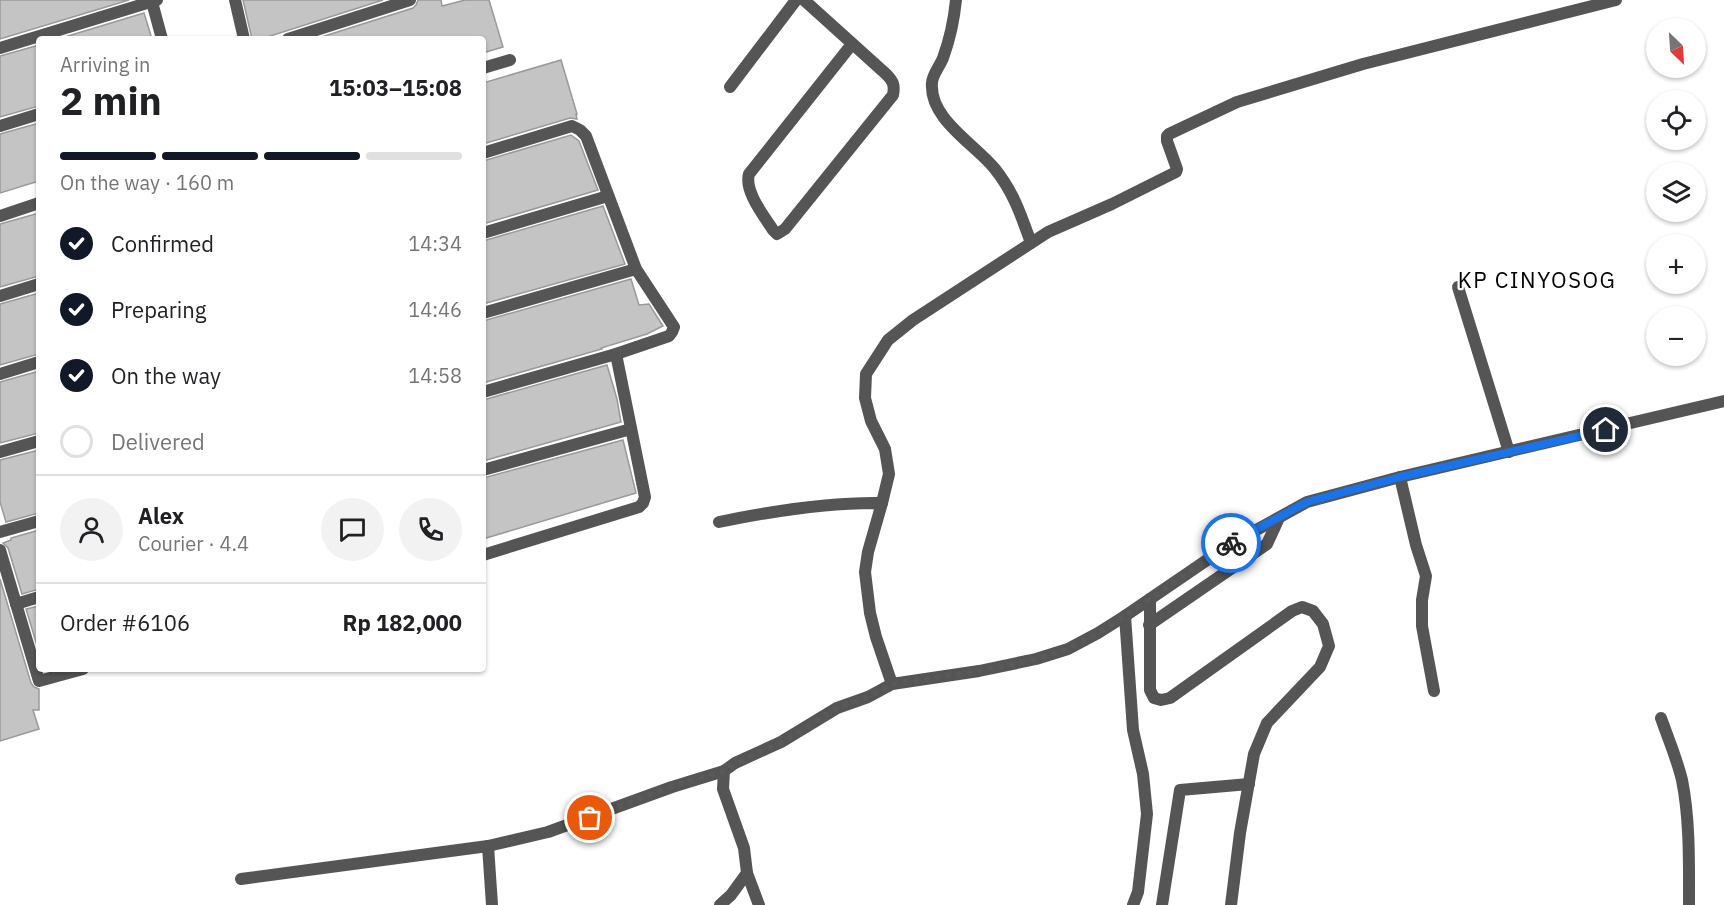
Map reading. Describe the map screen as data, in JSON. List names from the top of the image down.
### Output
{
  "districts": ["KP CINYOSOG"],
  "north": "bottom right",
  "page": {
    "map_buttons": ["+", "−"],
    "heading": ["2 min", "Arriving in", "15:03–15:08"],
    "panel": [
      "Alex",
      "Courier · 4.4",
      "Order #6106",
      "Rp 182,000"
    ],
    "bar": "On the way · 160 m",
    "list": [
      ["Confirmed", "14:34"],
      ["Preparing", "14:46"],
      ["On the way", "14:58"],
      "Delivered"
    ]
  }
}
